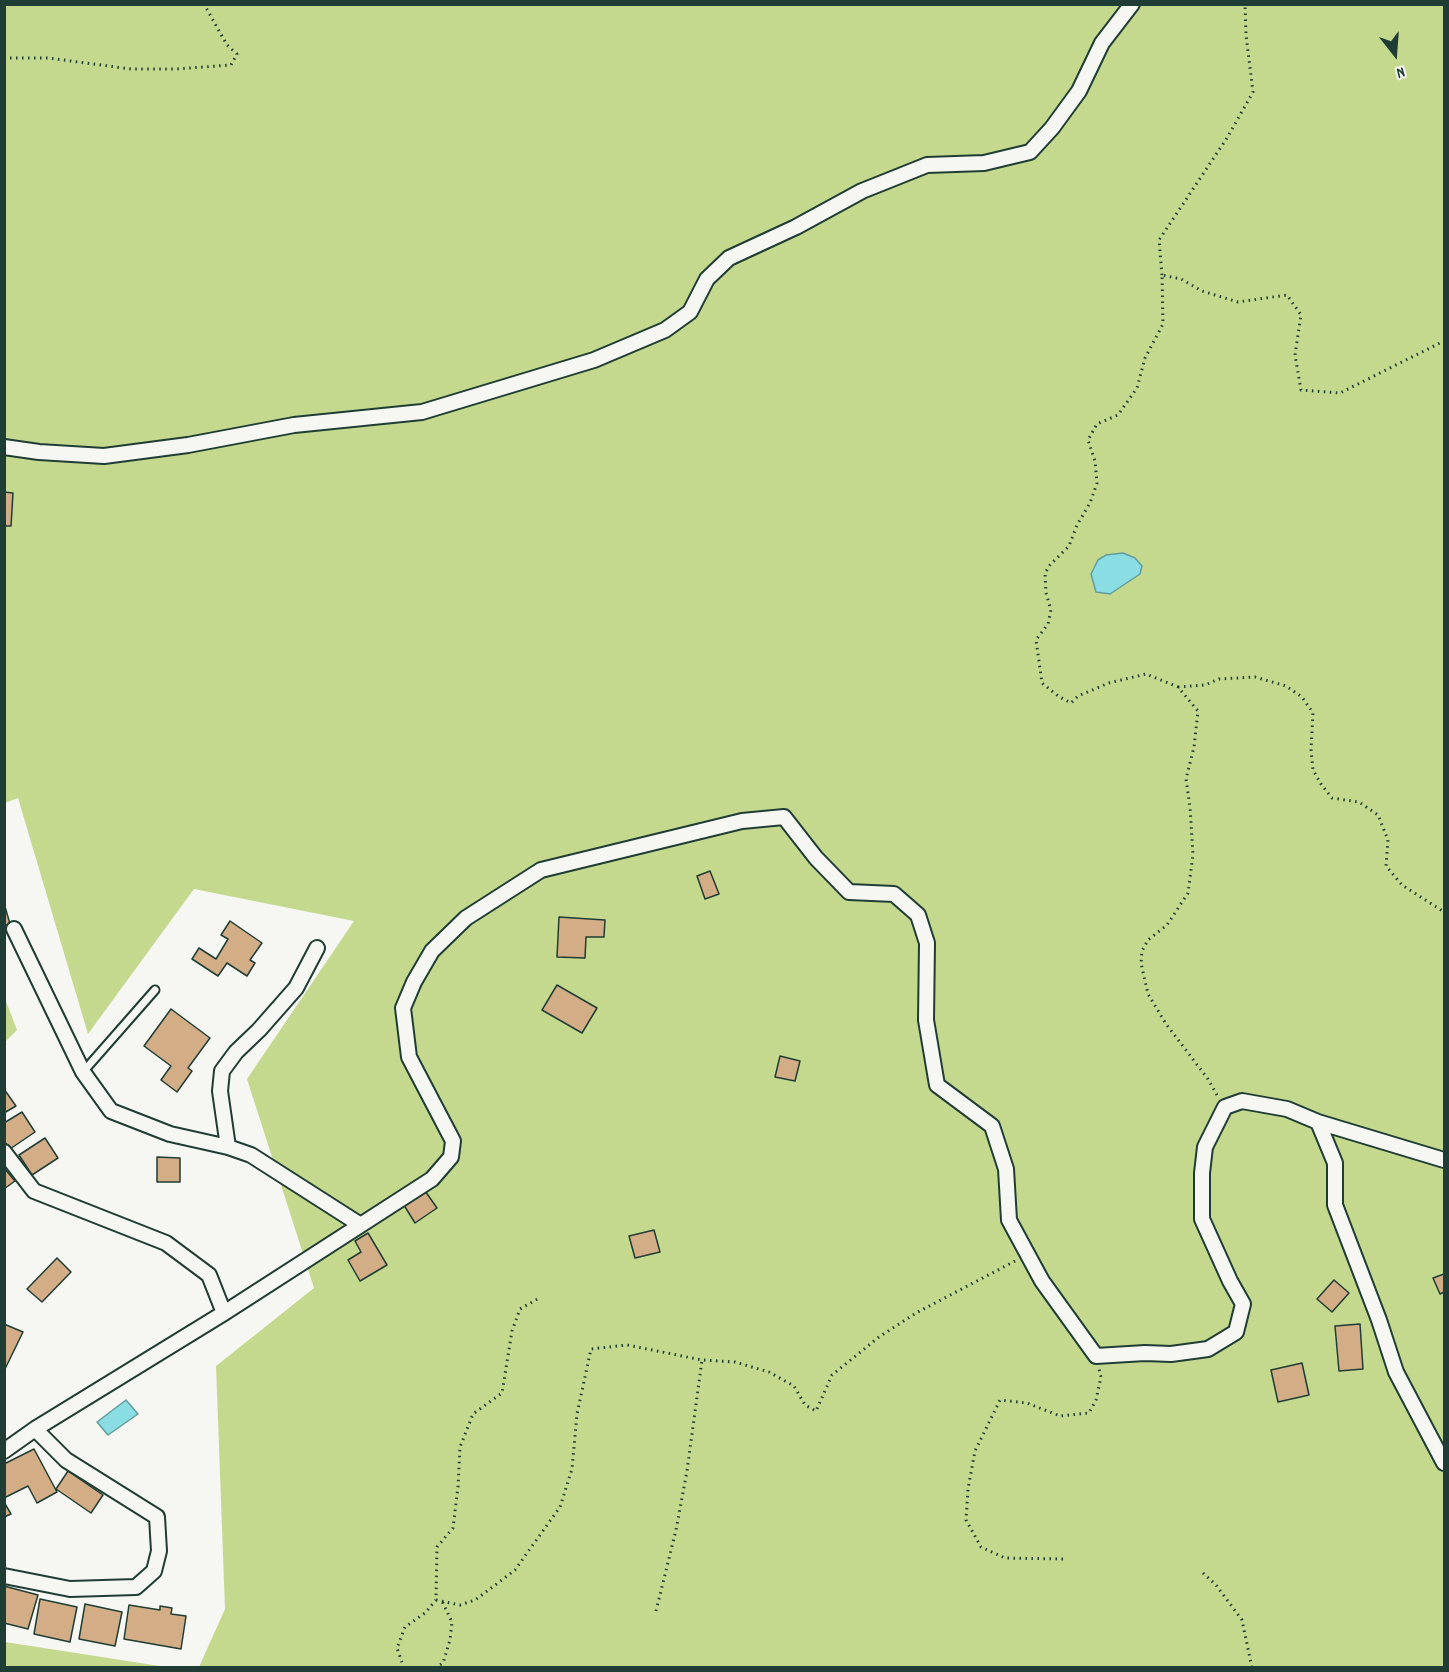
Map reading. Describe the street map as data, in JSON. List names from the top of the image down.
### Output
{
  "north": "bottom"
}
